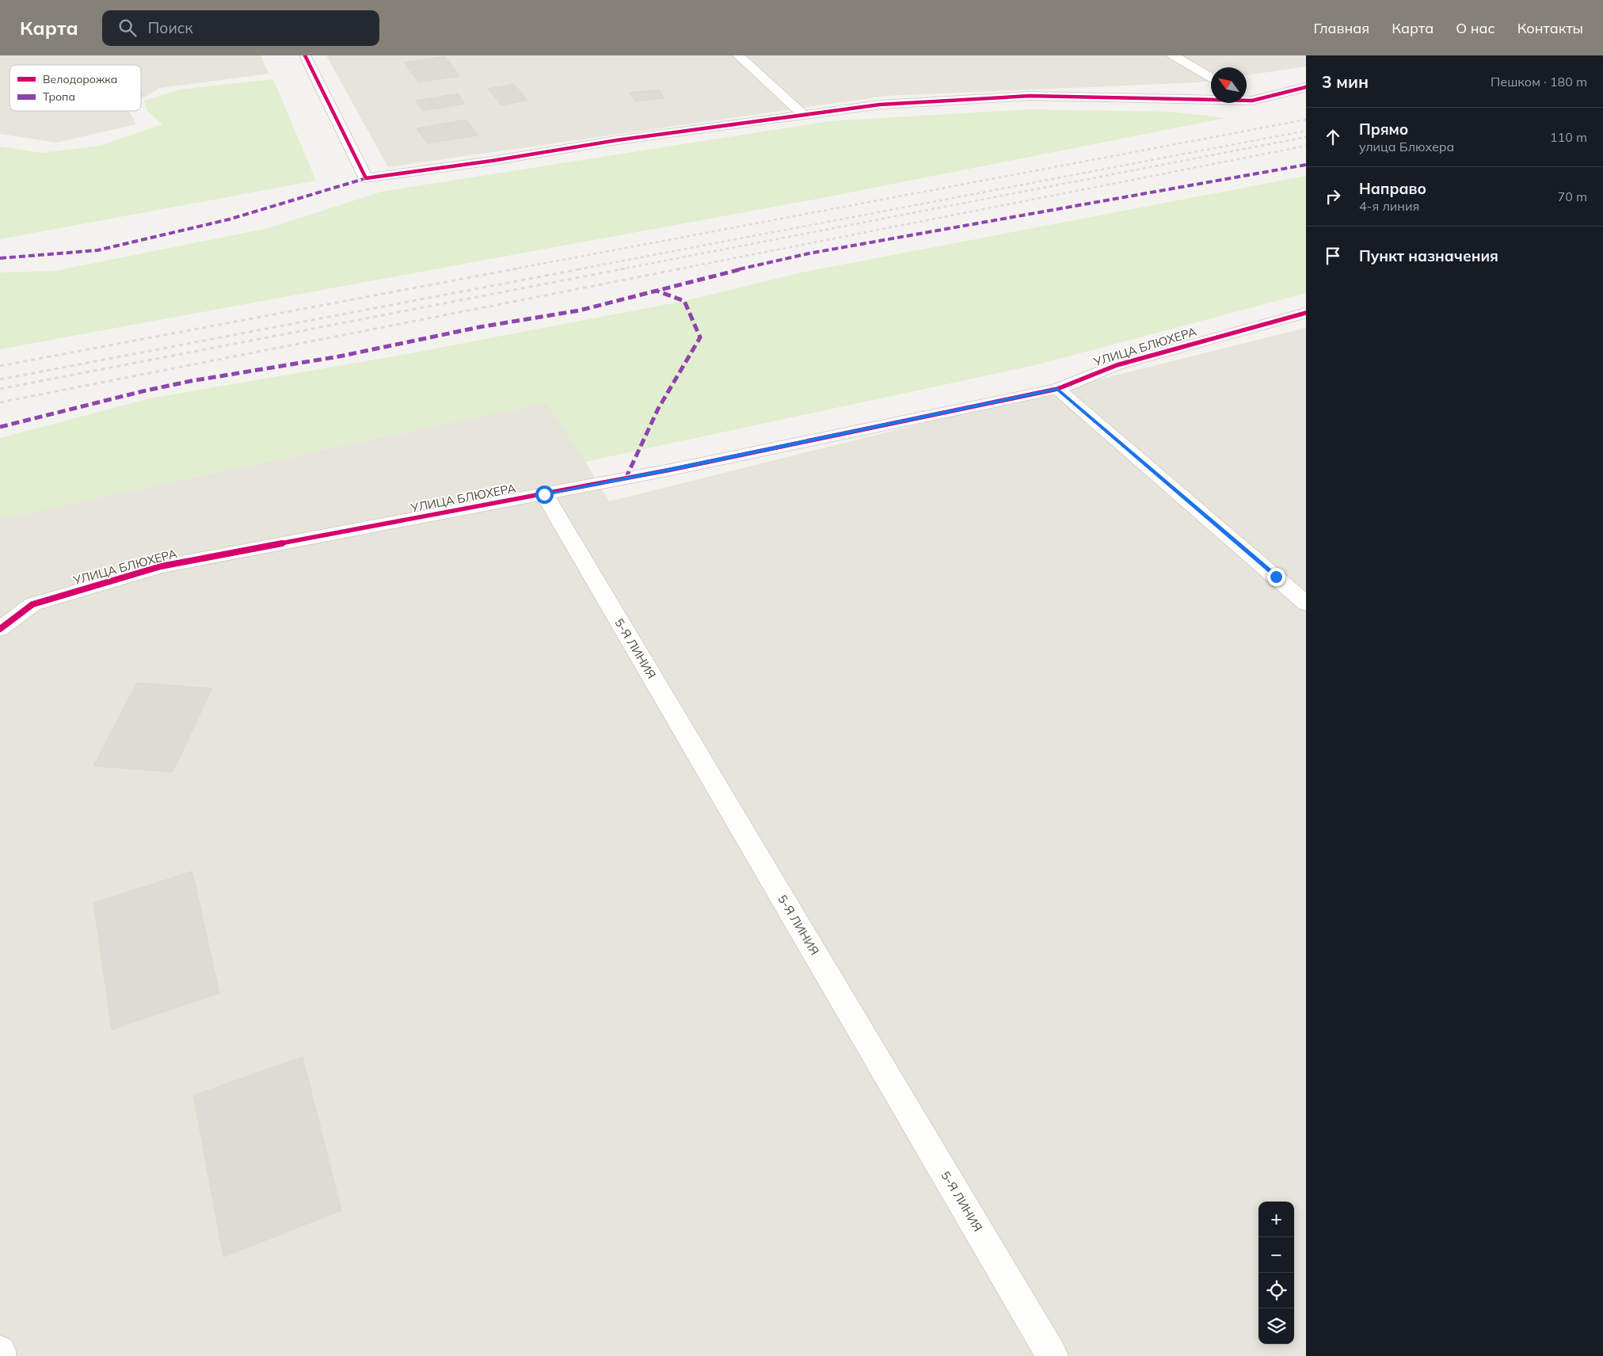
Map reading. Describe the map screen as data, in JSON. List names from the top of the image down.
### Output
{
  "streets": {
    "street": ["УЛИЦА БЛЮХЕРА", "5-Я ЛИНИЯ"]
  },
  "crossings": [
    ["УЛИЦА БЛЮХЕРА", "5-Я ЛИНИЯ"]
  ],
  "legend": ["Велодорожка", "Тропа"],
  "north": "top left",
  "page": {
    "header": "Карта",
    "search": "Поиск",
    "nav": [
      "Главная",
      "Карта",
      "О нас",
      "Контакты"
    ],
    "heading": ["3 мин", "Пешком · 180 m"],
    "list": [
      ["Прямо", "улица Блюхера", "110 m"],
      ["Направо", "4-я линия", "70 m"],
      "Пункт назначения"
    ],
    "map_buttons": ["+", "−"]
  }
}
